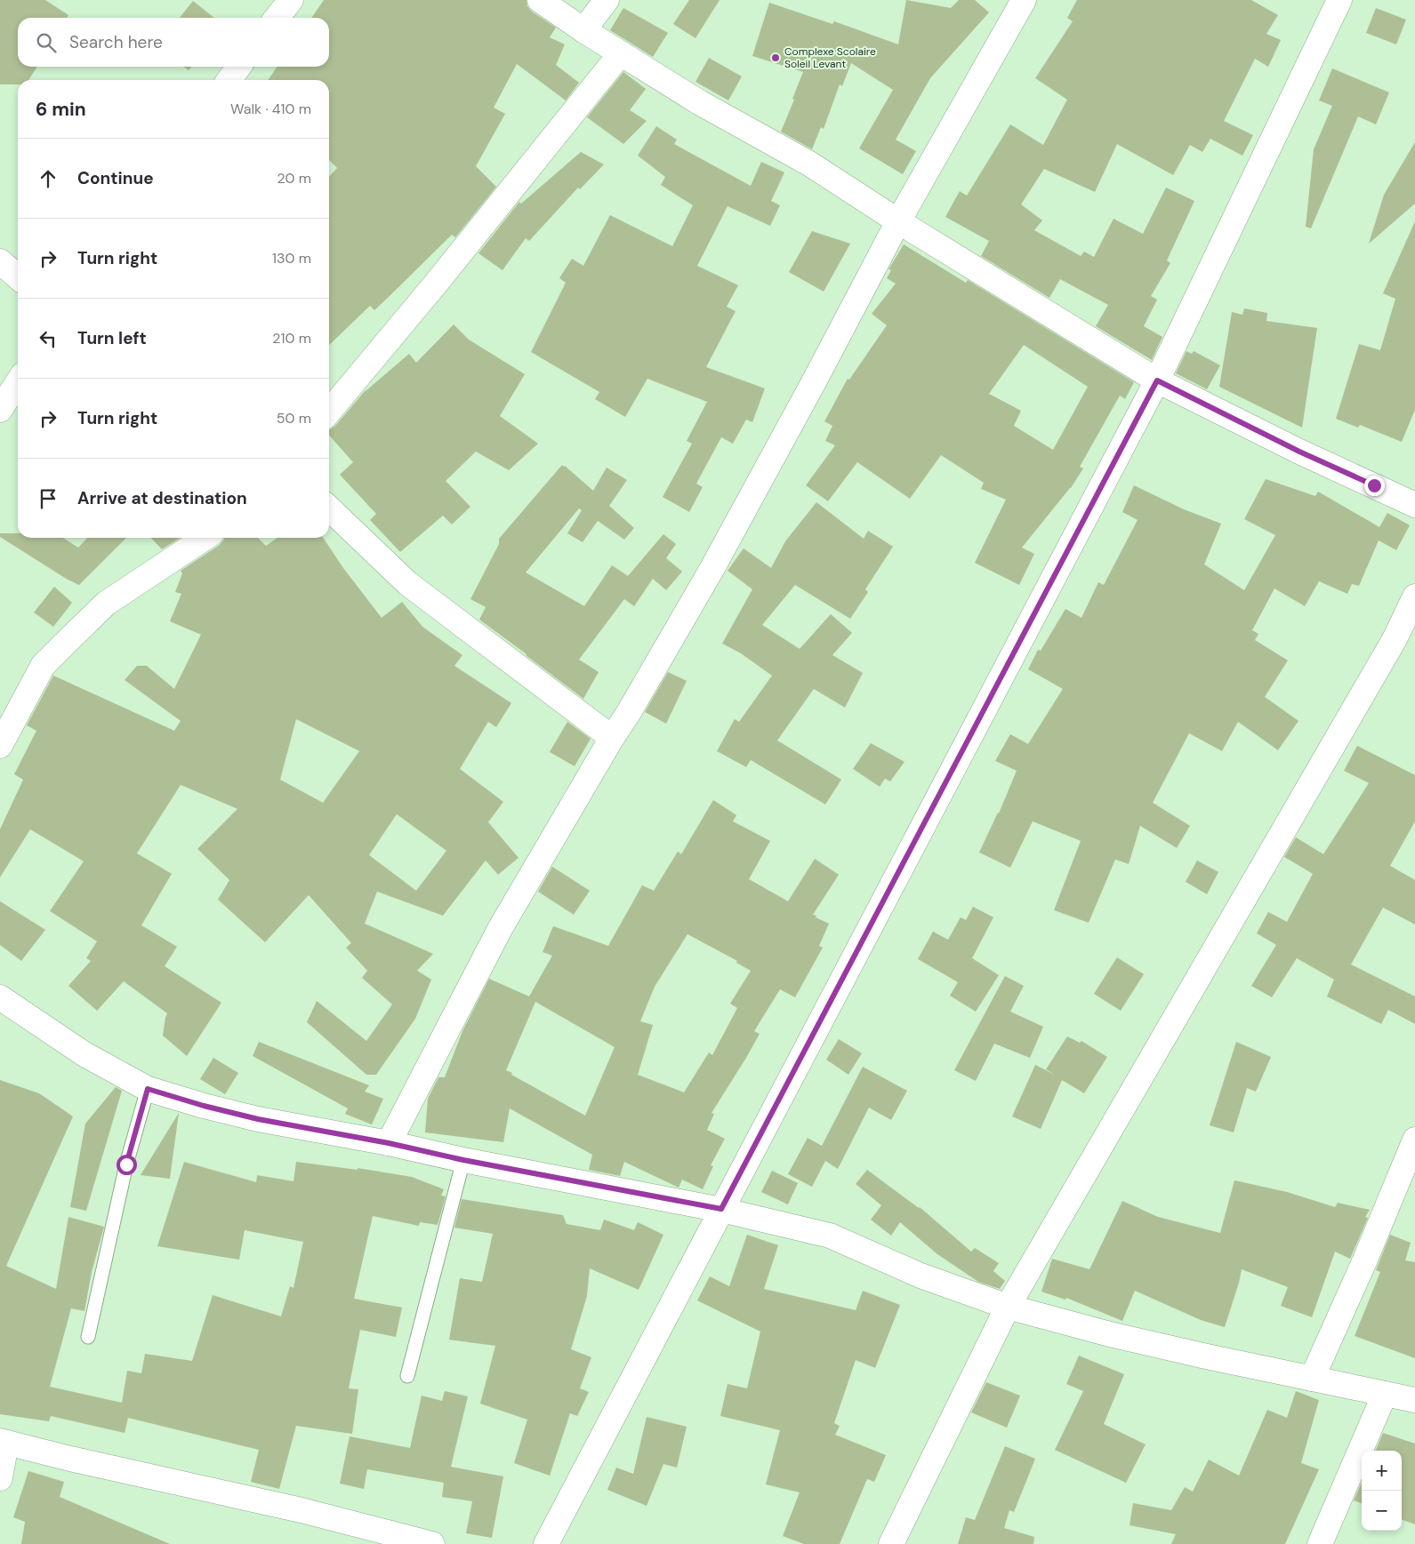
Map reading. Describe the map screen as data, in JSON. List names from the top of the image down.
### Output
{
  "places": ["Complexe Scolaire Soleil Levant"],
  "page": {
    "search": "Search here",
    "heading": ["6 min", "Walk · 410 m"],
    "list": [
      ["Continue", "20 m"],
      ["Turn right", "130 m"],
      ["Turn left", "210 m"],
      ["Turn right", "50 m"],
      "Arrive at destination"
    ],
    "map_buttons": ["+", "−"]
  }
}
